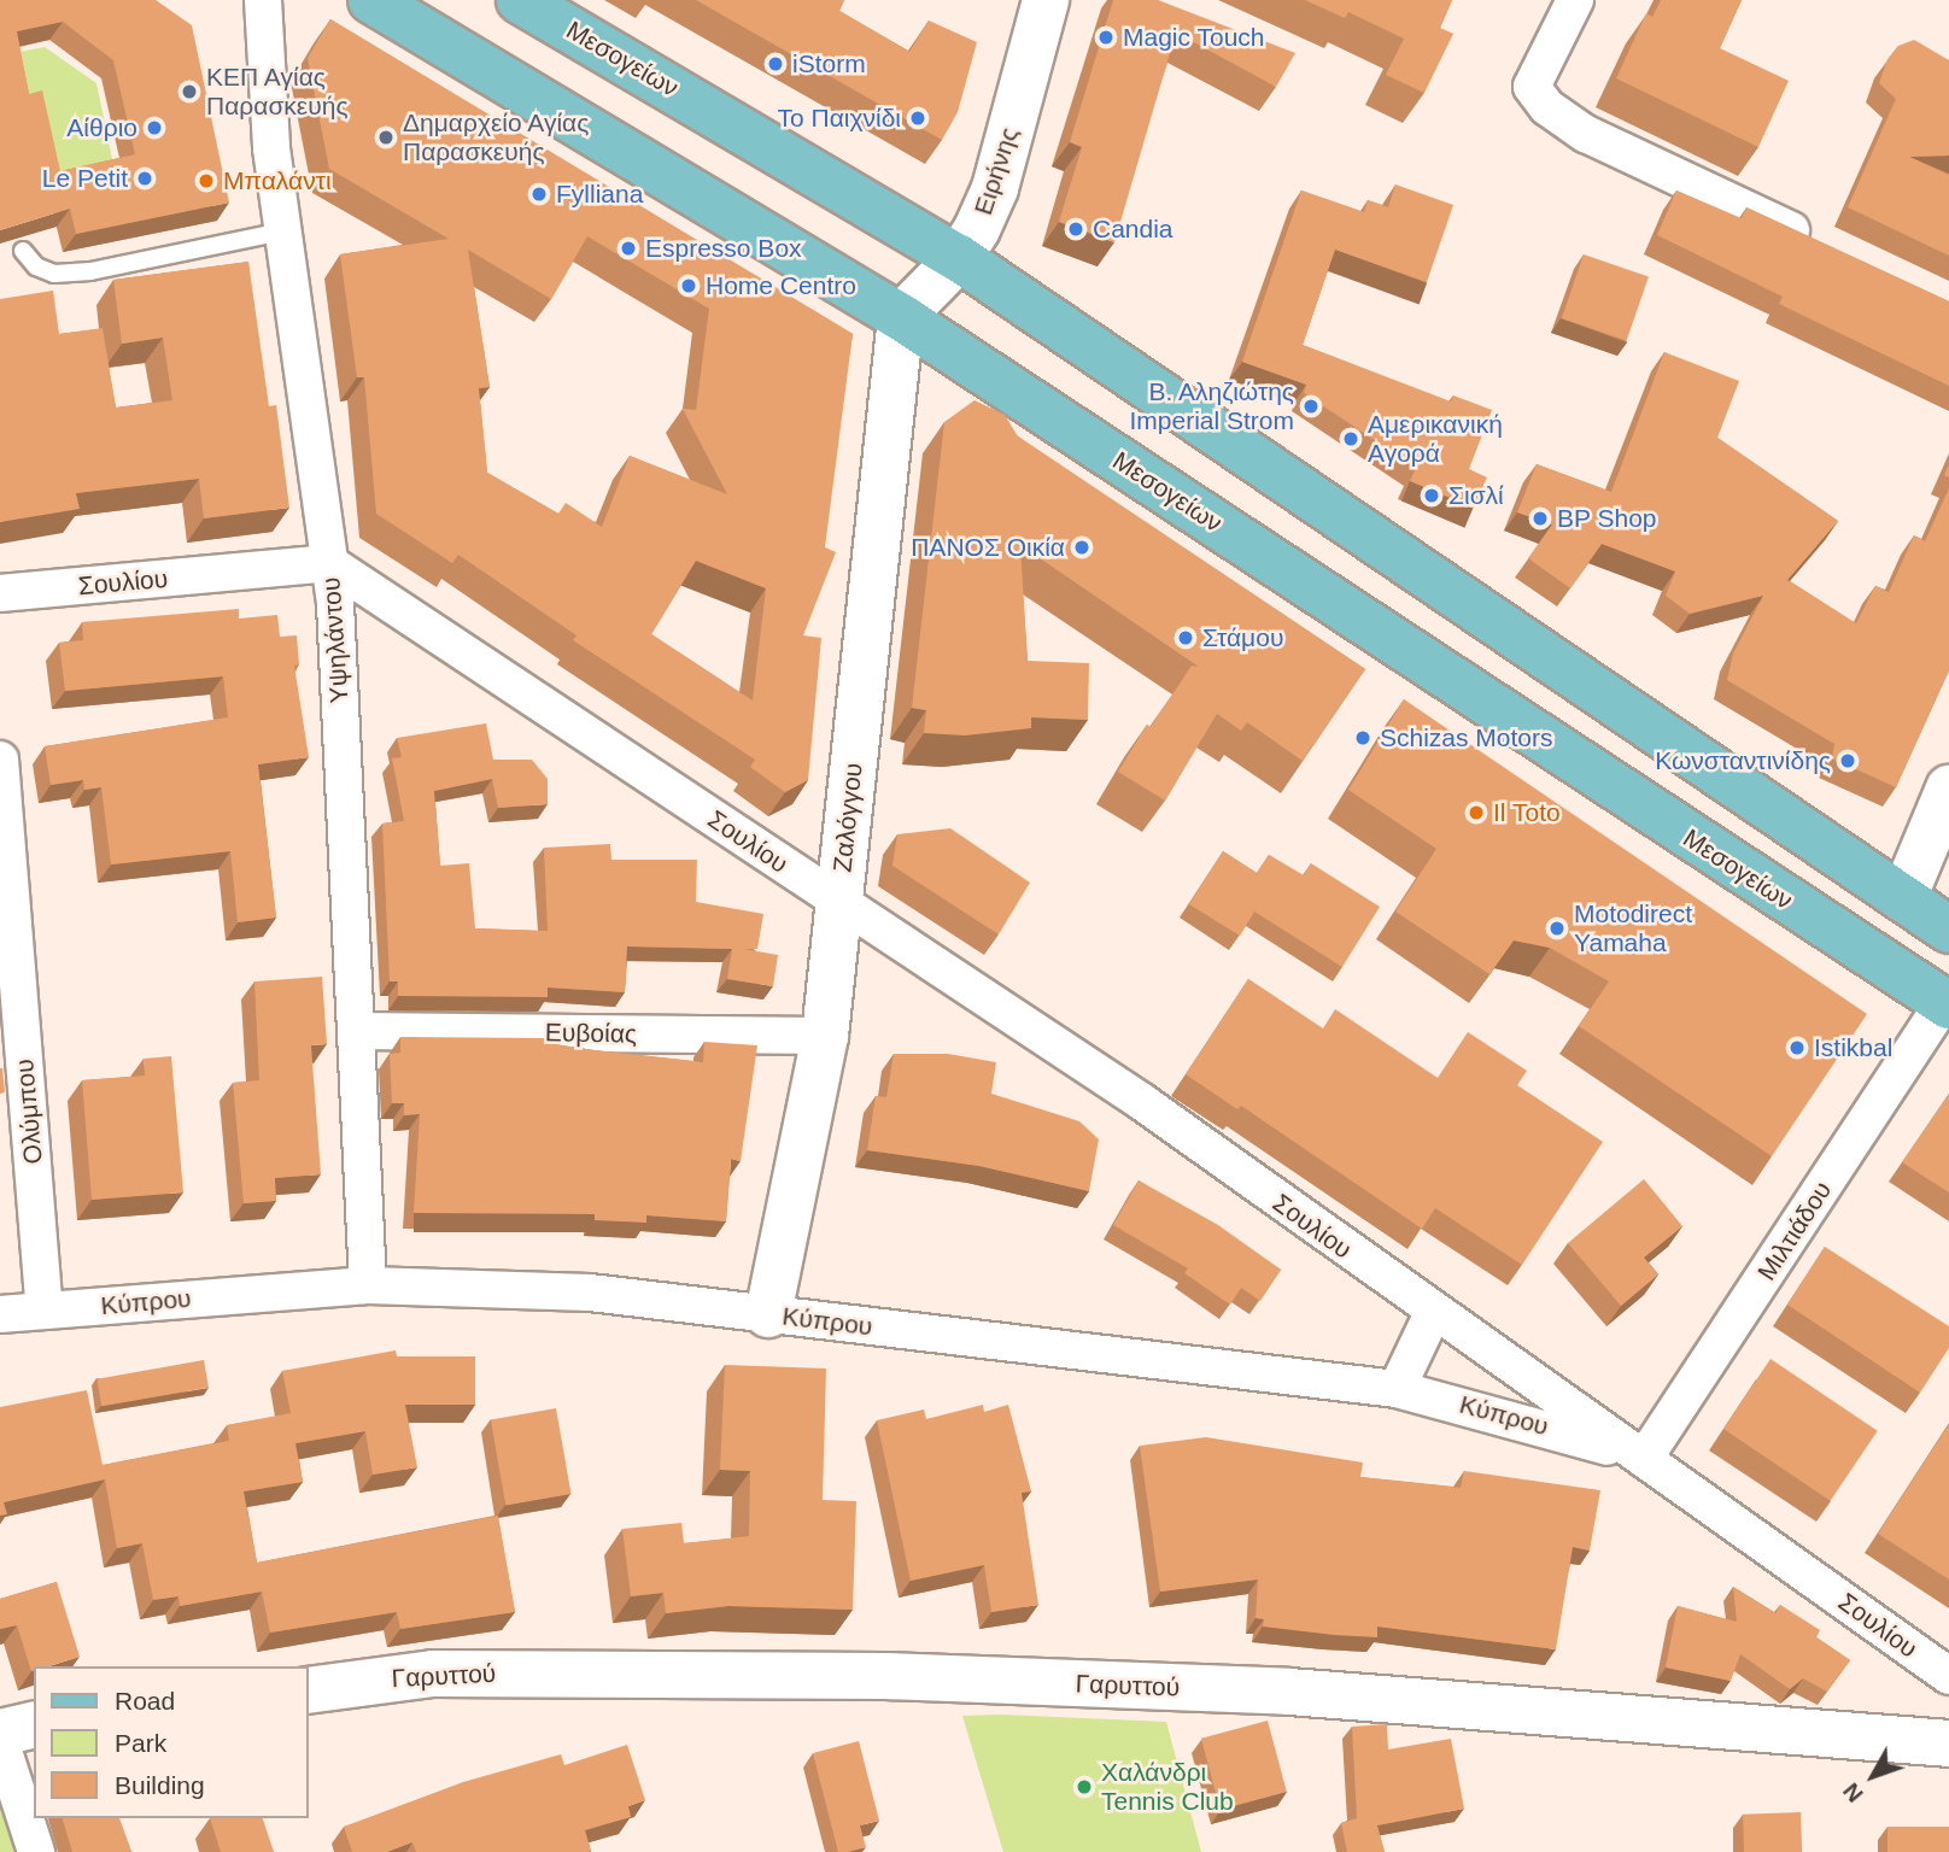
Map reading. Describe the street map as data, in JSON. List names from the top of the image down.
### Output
{
  "streets": {
    "main road": ["Μεσογείων"],
    "street": [
      "Ειρήνης",
      "Σουλίου",
      "Υψηλάντου",
      "Ζαλόγγου",
      "Ευβοίας",
      "Ολύμπου",
      "Μιλτιάδου",
      "Κύπρου",
      "Γαρυττού"
    ]
  },
  "crossings": [
    ["Μεσογείων", "Ειρήνης"],
    ["Μεσογείων", "Ζαλόγγου"],
    ["Μεσογείων", "Μιλτιάδου"],
    ["Ειρήνης", "Ζαλόγγου"],
    ["Σουλίου", "Υψηλάντου"],
    ["Σουλίου", "Ζαλόγγου"],
    ["Σουλίου", "Μιλτιάδου"],
    ["Σουλίου", "Κύπρου"],
    ["Υψηλάντου", "Ευβοίας"],
    ["Υψηλάντου", "Κύπρου"],
    ["Ζαλόγγου", "Ευβοίας"],
    ["Ζαλόγγου", "Κύπρου"],
    ["Ολύμπου", "Κύπρου"],
    ["Μιλτιάδου", "Κύπρου"]
  ],
  "places": [
    "Magic Touch",
    "iStorm",
    "ΚΕΠ Αγίας Παρασκευής",
    "Το Παιχνίδι",
    "Αίθριο",
    "Δημαρχείο Αγίας Παρασκευής",
    "Le Petit",
    "Μπαλάντι",
    "Fylliana",
    "Candia",
    "Espresso Box",
    "Home Centro",
    "Β. Αληζιώτης Imperial Strom",
    "Αμερικανική Αγορά",
    "Σισλί",
    "BP Shop",
    "ΠΑΝΟΣ Οικία",
    "Στάμου",
    "Schizas Motors",
    "Κωνσταντινίδης",
    "Il Toto",
    "Motodirect Yamaha",
    "Istikbal",
    "Χαλάνδρι Tennis Club"
  ],
  "legend": ["Road", "Park", "Building"],
  "north": "bottom left"
}
